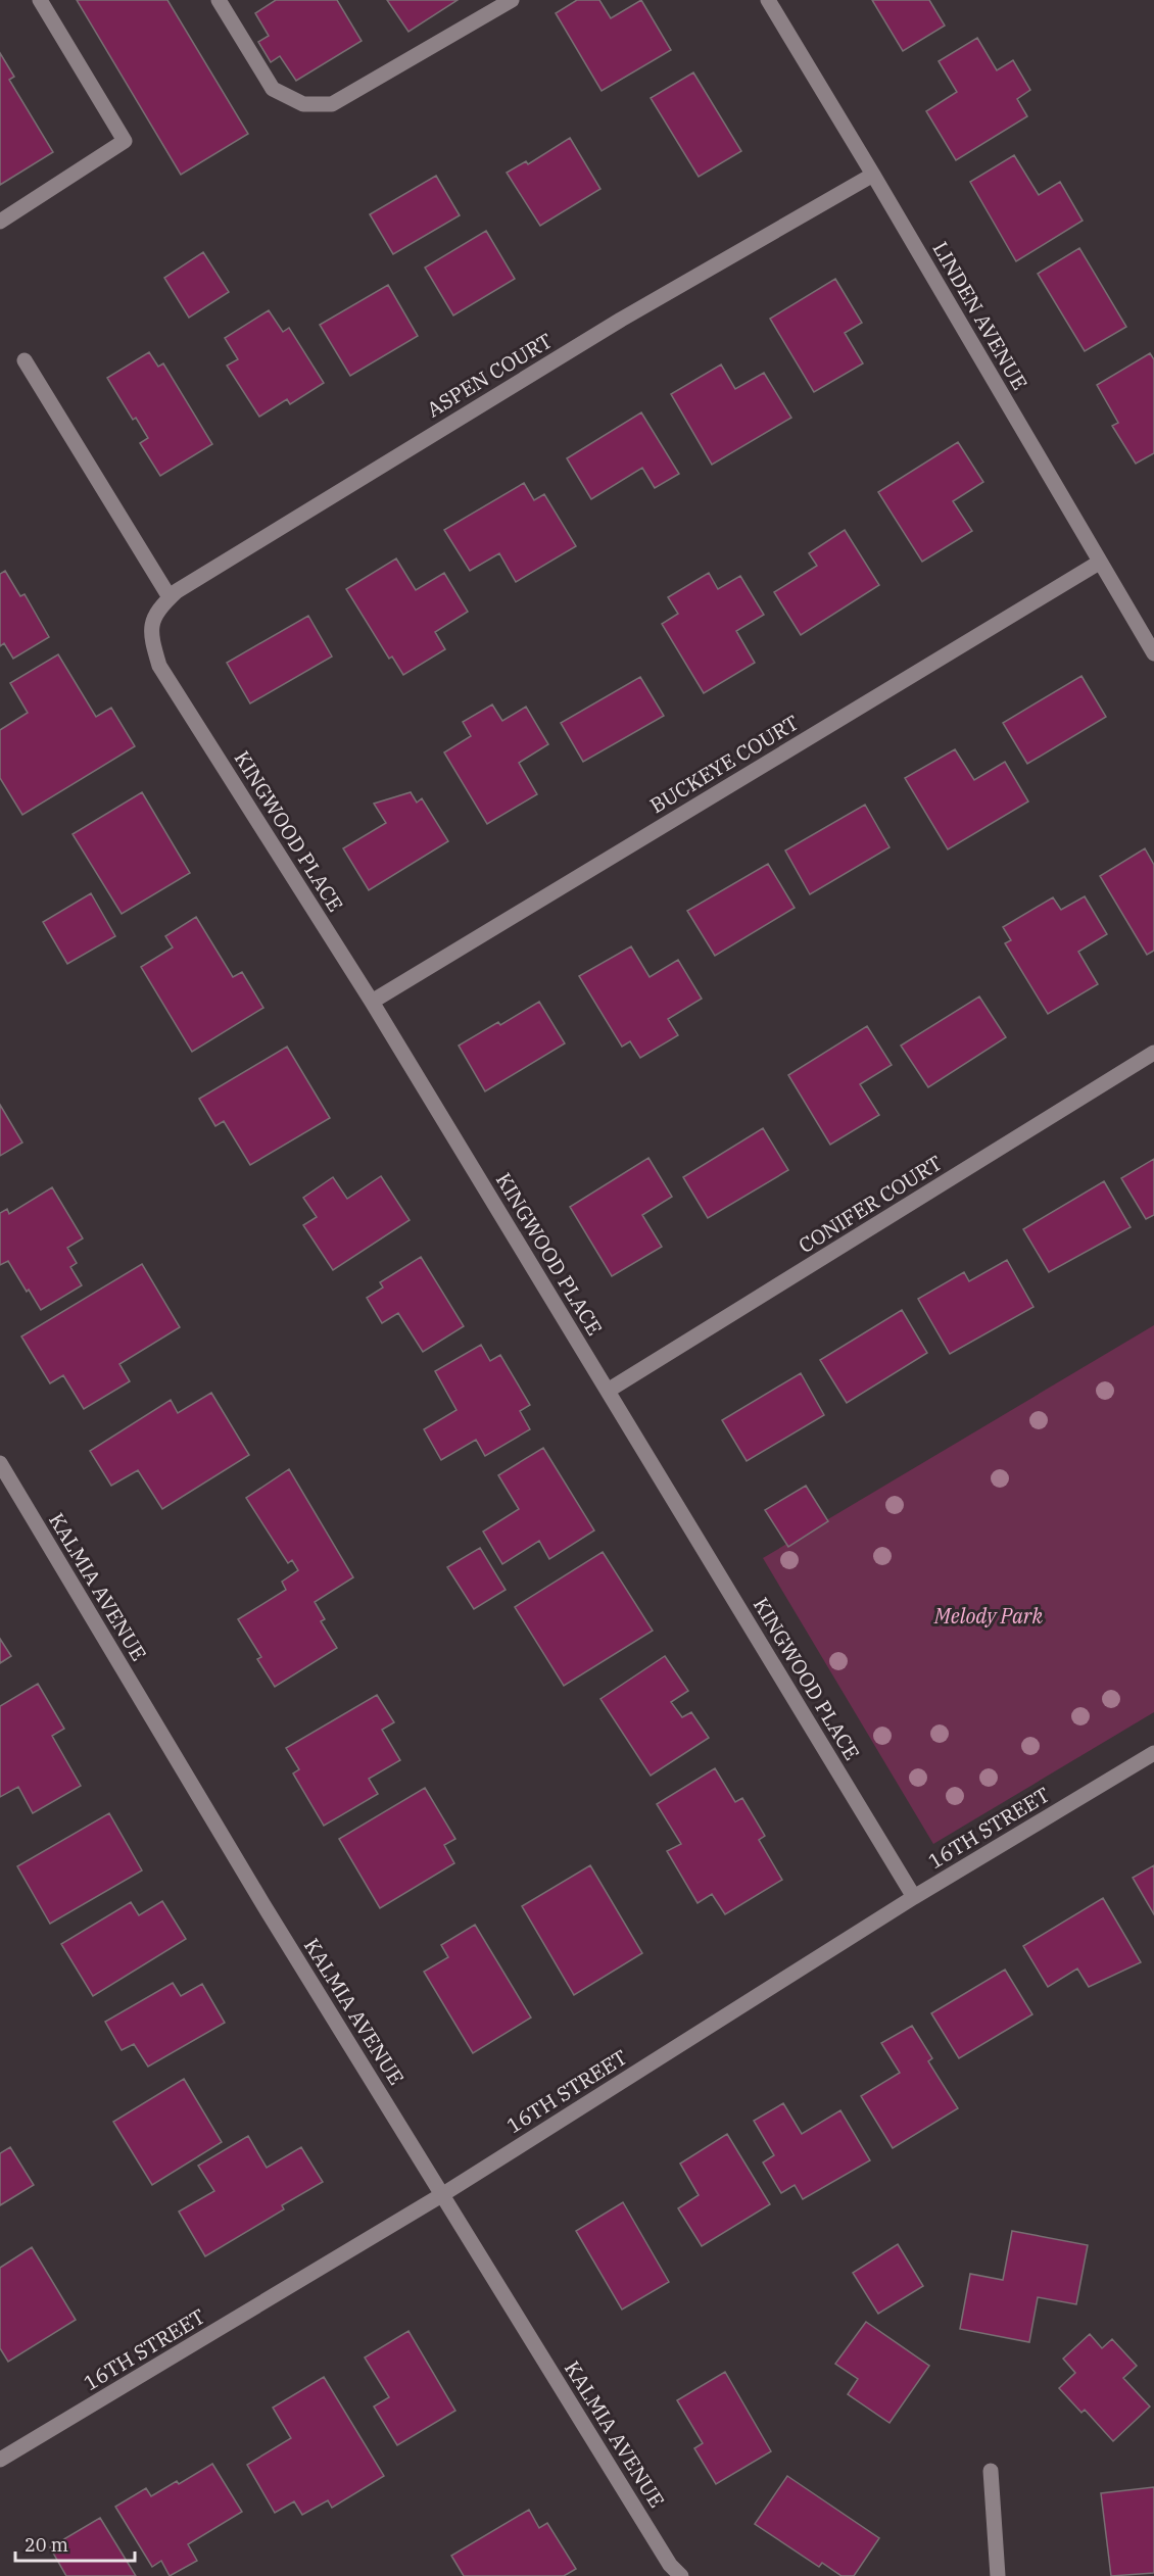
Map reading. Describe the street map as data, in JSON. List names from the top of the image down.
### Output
{
  "streets": {
    "street": [
      "LINDEN AVENUE",
      "ASPEN COURT",
      "BUCKEYE COURT",
      "KINGWOOD PLACE",
      "CONIFER COURT",
      "KALMIA AVENUE",
      "16TH STREET"
    ]
  },
  "crossings": [
    ["LINDEN AVENUE", "ASPEN COURT"],
    ["LINDEN AVENUE", "BUCKEYE COURT"],
    ["ASPEN COURT", "KINGWOOD PLACE"],
    ["BUCKEYE COURT", "KINGWOOD PLACE"],
    ["KINGWOOD PLACE", "CONIFER COURT"],
    ["KINGWOOD PLACE", "16TH STREET"],
    ["KALMIA AVENUE", "16TH STREET"]
  ],
  "parks": ["Melody Park"],
  "scale_bar": "20 m"
}
